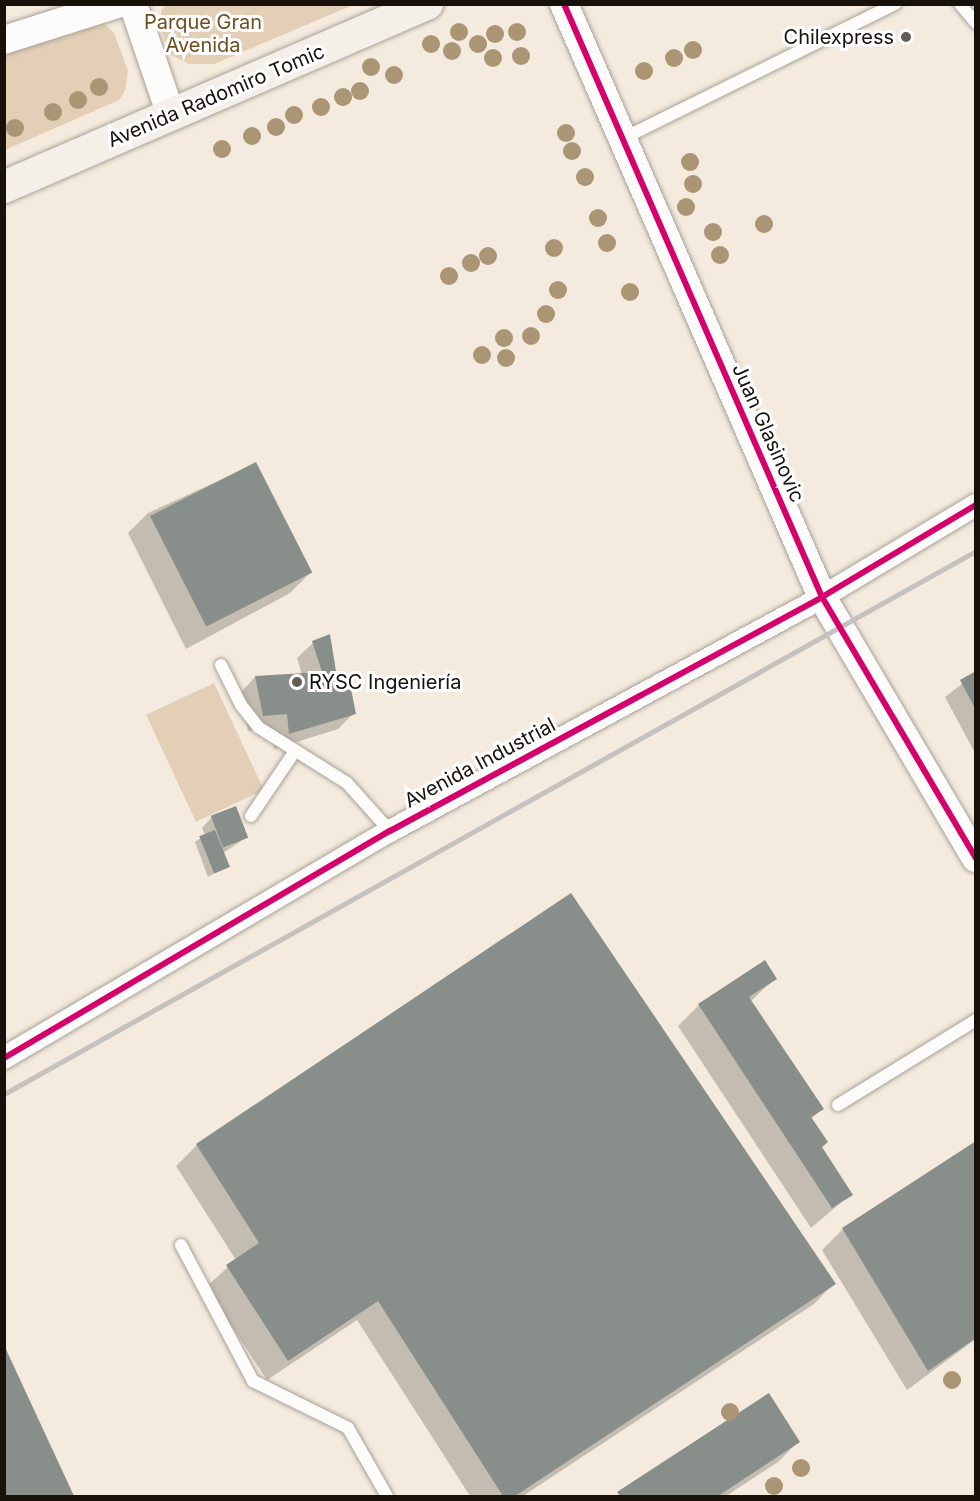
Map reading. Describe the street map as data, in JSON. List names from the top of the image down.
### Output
{
  "streets": {
    "main road": ["Avenida Radomiro Tomic"],
    "street": ["Juan Glasinovic", "Avenida Industrial"]
  },
  "crossings": [
    ["Juan Glasinovic", "Avenida Industrial"]
  ],
  "parks": ["Parque Gran Avenida"],
  "places": ["Chilexpress", "RYSC Ingeniería"]
}
